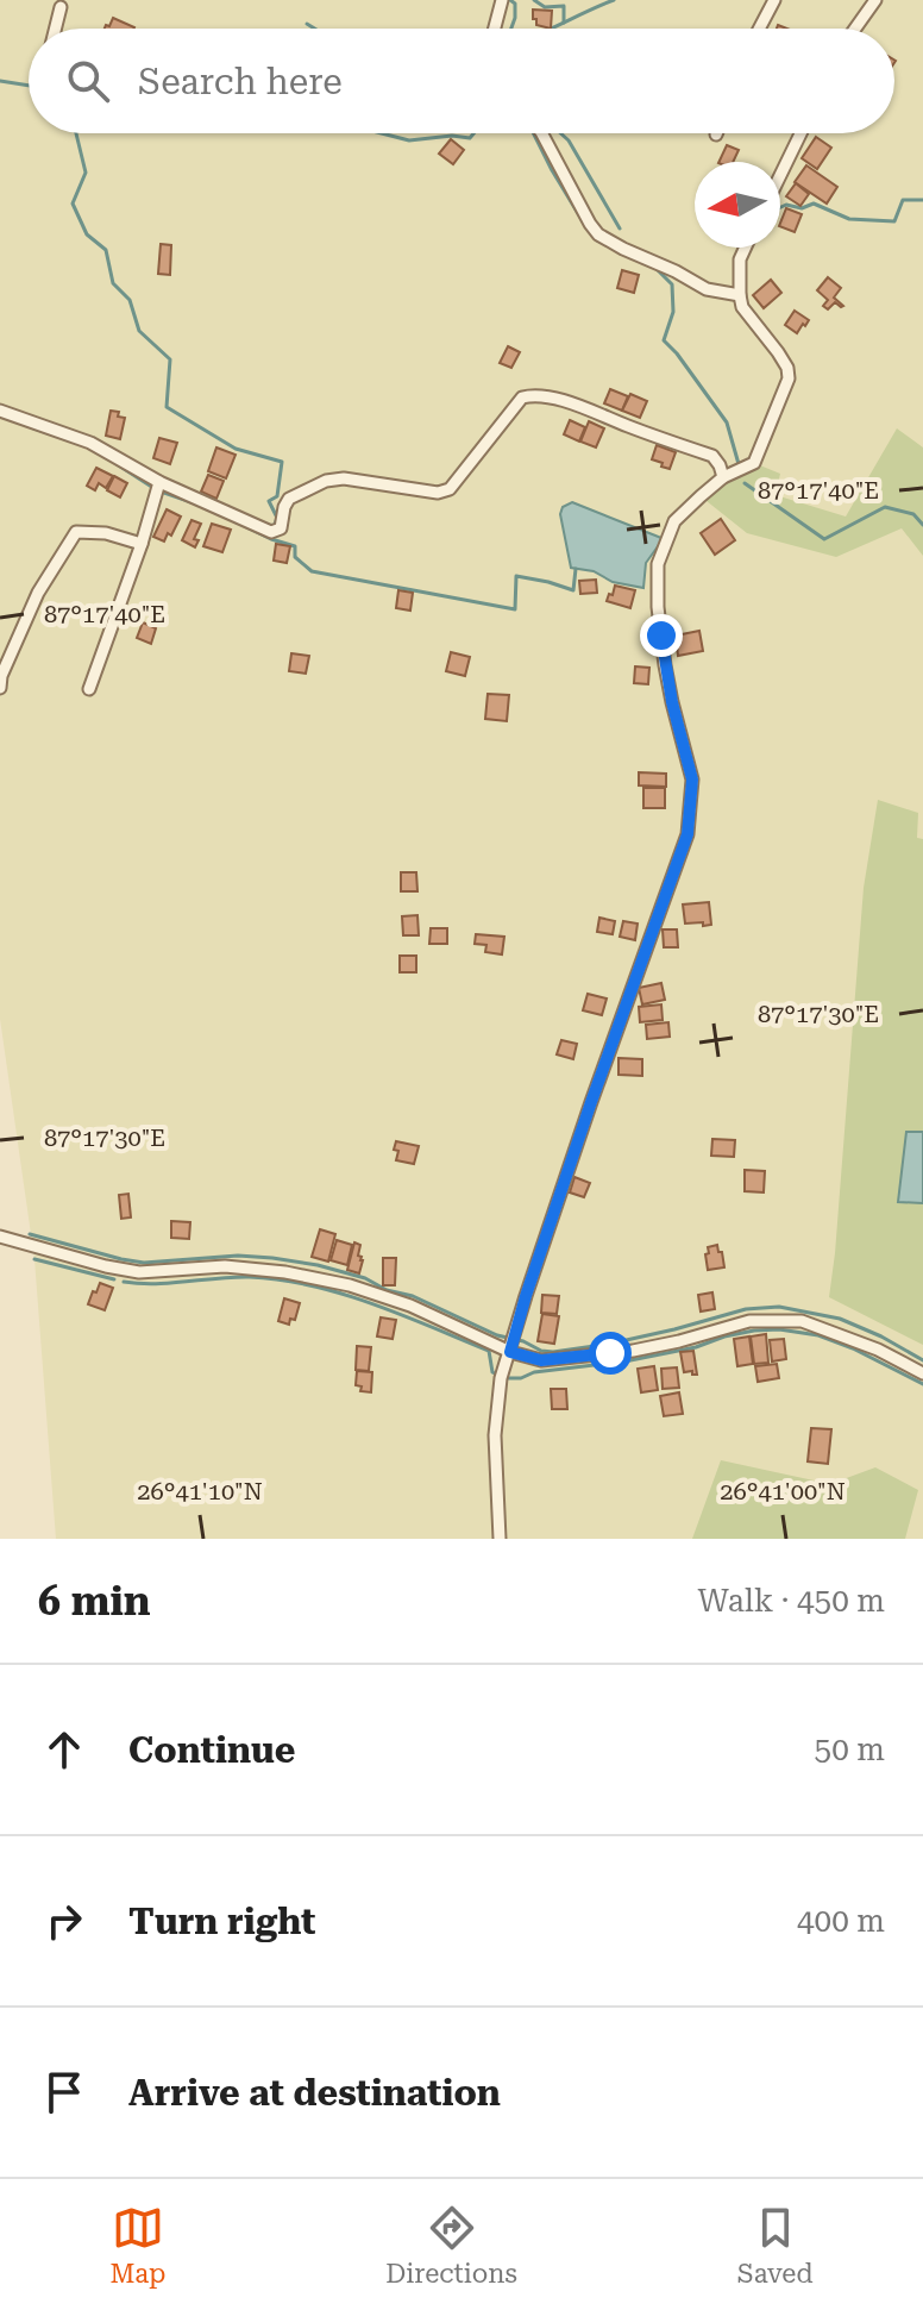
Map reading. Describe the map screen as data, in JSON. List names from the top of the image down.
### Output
{
  "north": "left",
  "page": {
    "search": "Search here",
    "heading": ["6 min", "Walk · 450 m"],
    "list": [
      ["Continue", "50 m"],
      ["Turn right", "400 m"],
      "Arrive at destination"
    ],
    "nav": ["Map", "Directions", "Saved"]
  },
  "coordinates": [
    "87°17'40\"E",
    "87°17'30\"E",
    "26°41'10\"N",
    "26°41'00\"N"
  ]
}
